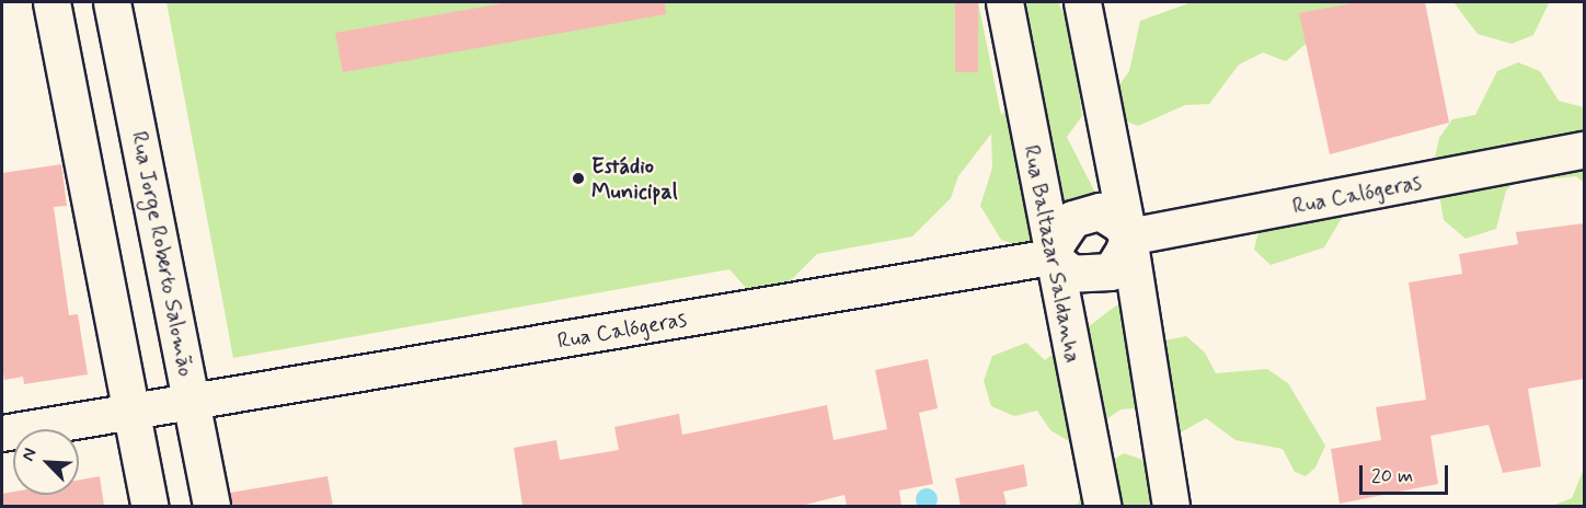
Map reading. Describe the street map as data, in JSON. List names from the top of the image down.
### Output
{
  "streets": {
    "main road": ["Rua Calógeras", "Rua Jorge Roberto Salomão", "Rua Baltazar Saldanha"]
  },
  "crossings": [
    ["Rua Calógeras", "Rua Jorge Roberto Salomão"],
    ["Rua Calógeras", "Rua Baltazar Saldanha"]
  ],
  "places": ["Estádio Municipal"],
  "scale_bar": "20 m",
  "north": "top left"
}
